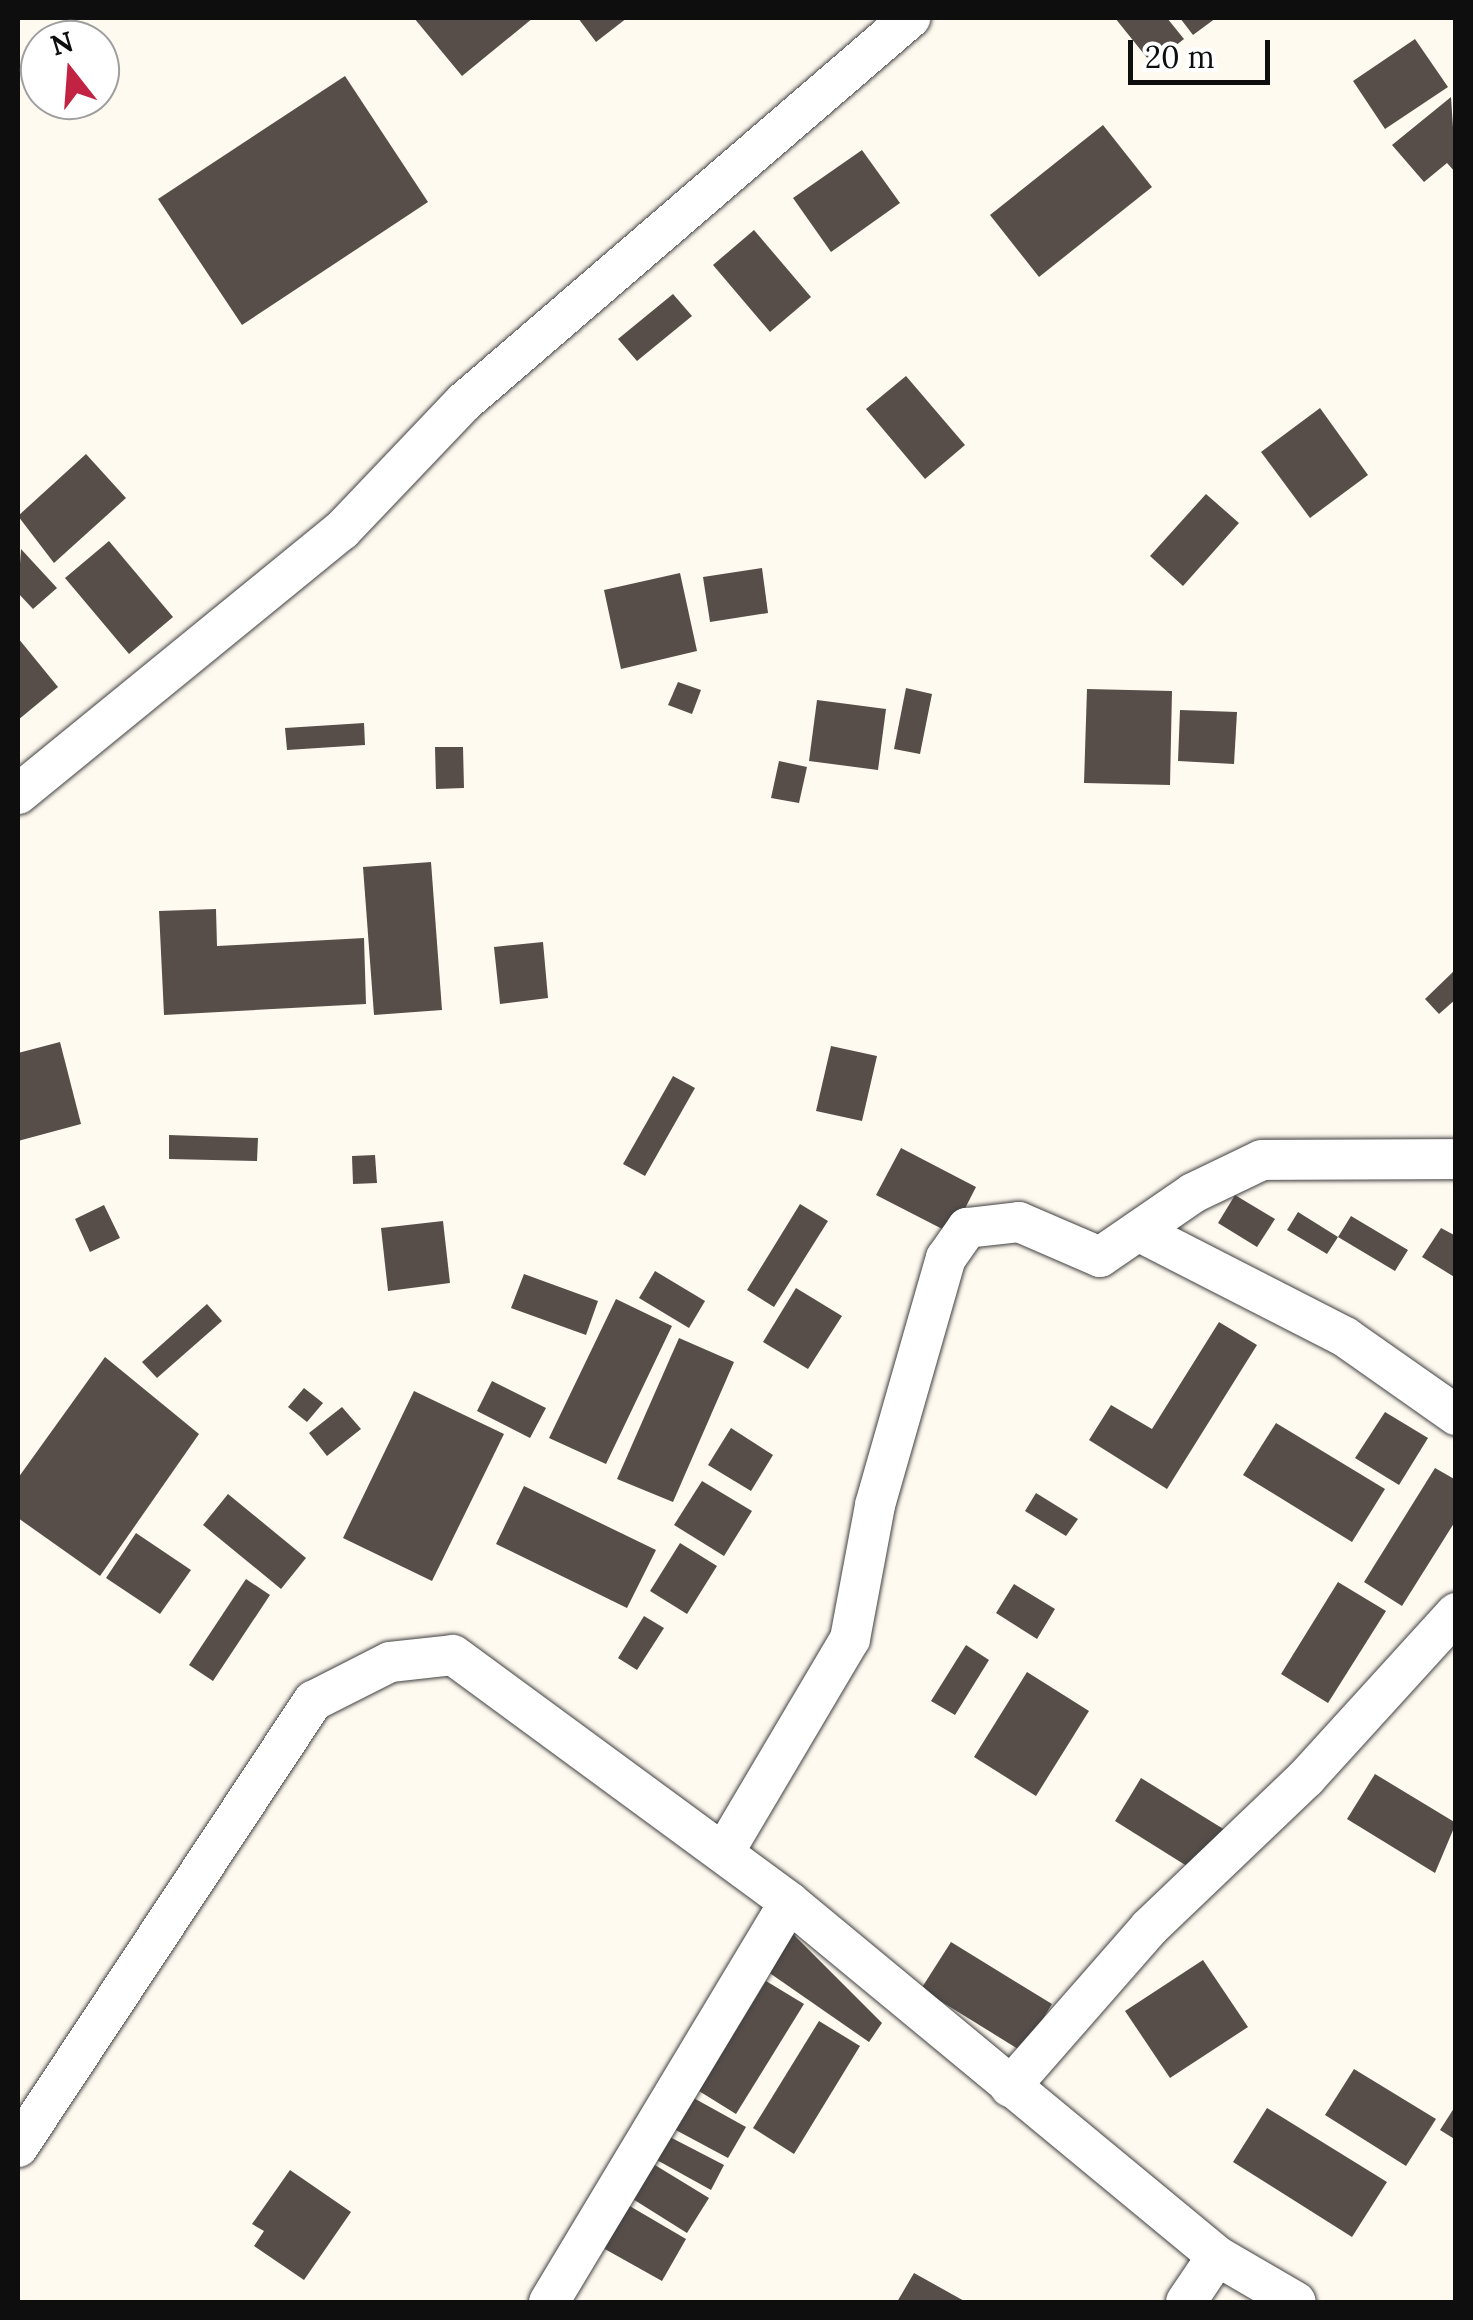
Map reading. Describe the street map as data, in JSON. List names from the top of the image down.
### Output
{
  "scale_bar": "20 m",
  "north": "top"
}
